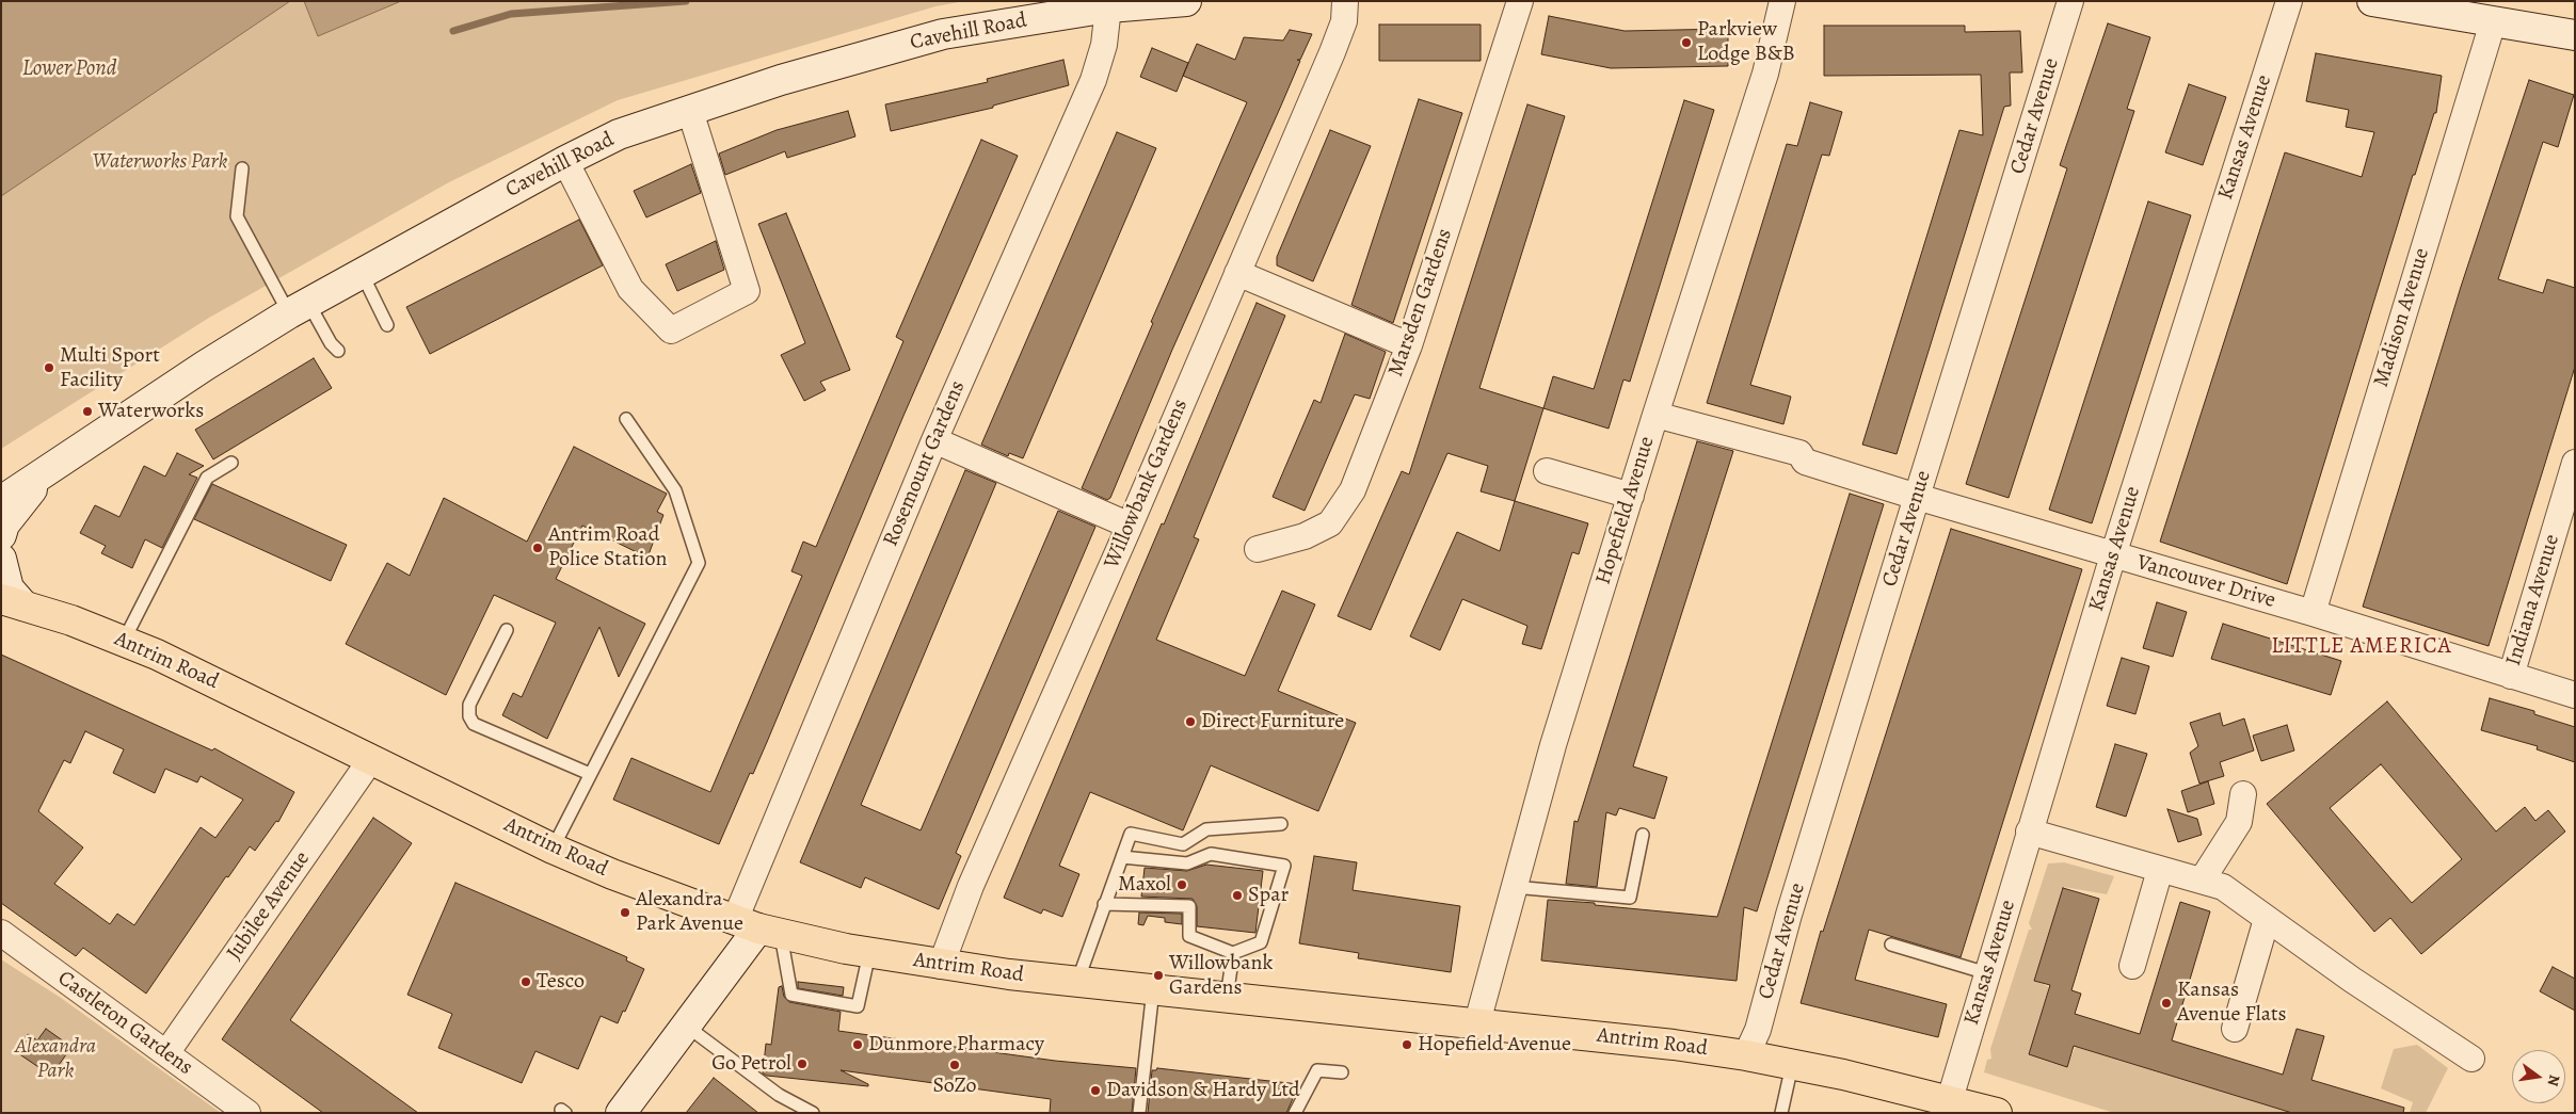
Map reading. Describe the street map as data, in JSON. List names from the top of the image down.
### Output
{
  "streets": {
    "main road": ["Cavehill Road", "Antrim Road"],
    "street": [
      "Cedar Avenue",
      "Kansas Avenue",
      "Marsden Gardens",
      "Madison Avenue",
      "Rosemount Gardens",
      "Willowbank Gardens",
      "Hopefield Avenue",
      "Vancouver Drive",
      "Indiana Avenue",
      "Jubilee Avenue",
      "Castleton Gardens"
    ]
  },
  "crossings": [
    ["Cavehill Road", "Rosemount Gardens"],
    ["Cedar Avenue", "Vancouver Drive"],
    ["Cedar Avenue", "Antrim Road"],
    ["Kansas Avenue", "Vancouver Drive"],
    ["Kansas Avenue", "Antrim Road"],
    ["Madison Avenue", "Vancouver Drive"],
    ["Rosemount Gardens", "Antrim Road"],
    ["Willowbank Gardens", "Antrim Road"],
    ["Hopefield Avenue", "Vancouver Drive"],
    ["Hopefield Avenue", "Antrim Road"],
    ["Vancouver Drive", "Indiana Avenue"],
    ["Antrim Road", "Jubilee Avenue"],
    ["Jubilee Avenue", "Castleton Gardens"]
  ],
  "districts": ["LITTLE AMERICA"],
  "water": ["Lower Pond"],
  "parks": ["Waterworks Park", "Alexandra Park"],
  "places": [
    "Parkview Lodge B&B",
    "Multi Sport Facility",
    "Waterworks",
    "Antrim Road Police Station",
    "Direct Furniture",
    "Maxol",
    "Spar",
    "Alexandra Park Avenue",
    "Willowbank Gardens",
    "Tesco",
    "Kansas Avenue Flats",
    "Dunmore Pharmacy",
    "Hopefield Avenue",
    "Go Petrol",
    "SoZo",
    "Davidson & Hardy Ltd"
  ],
  "north": "right"
}
